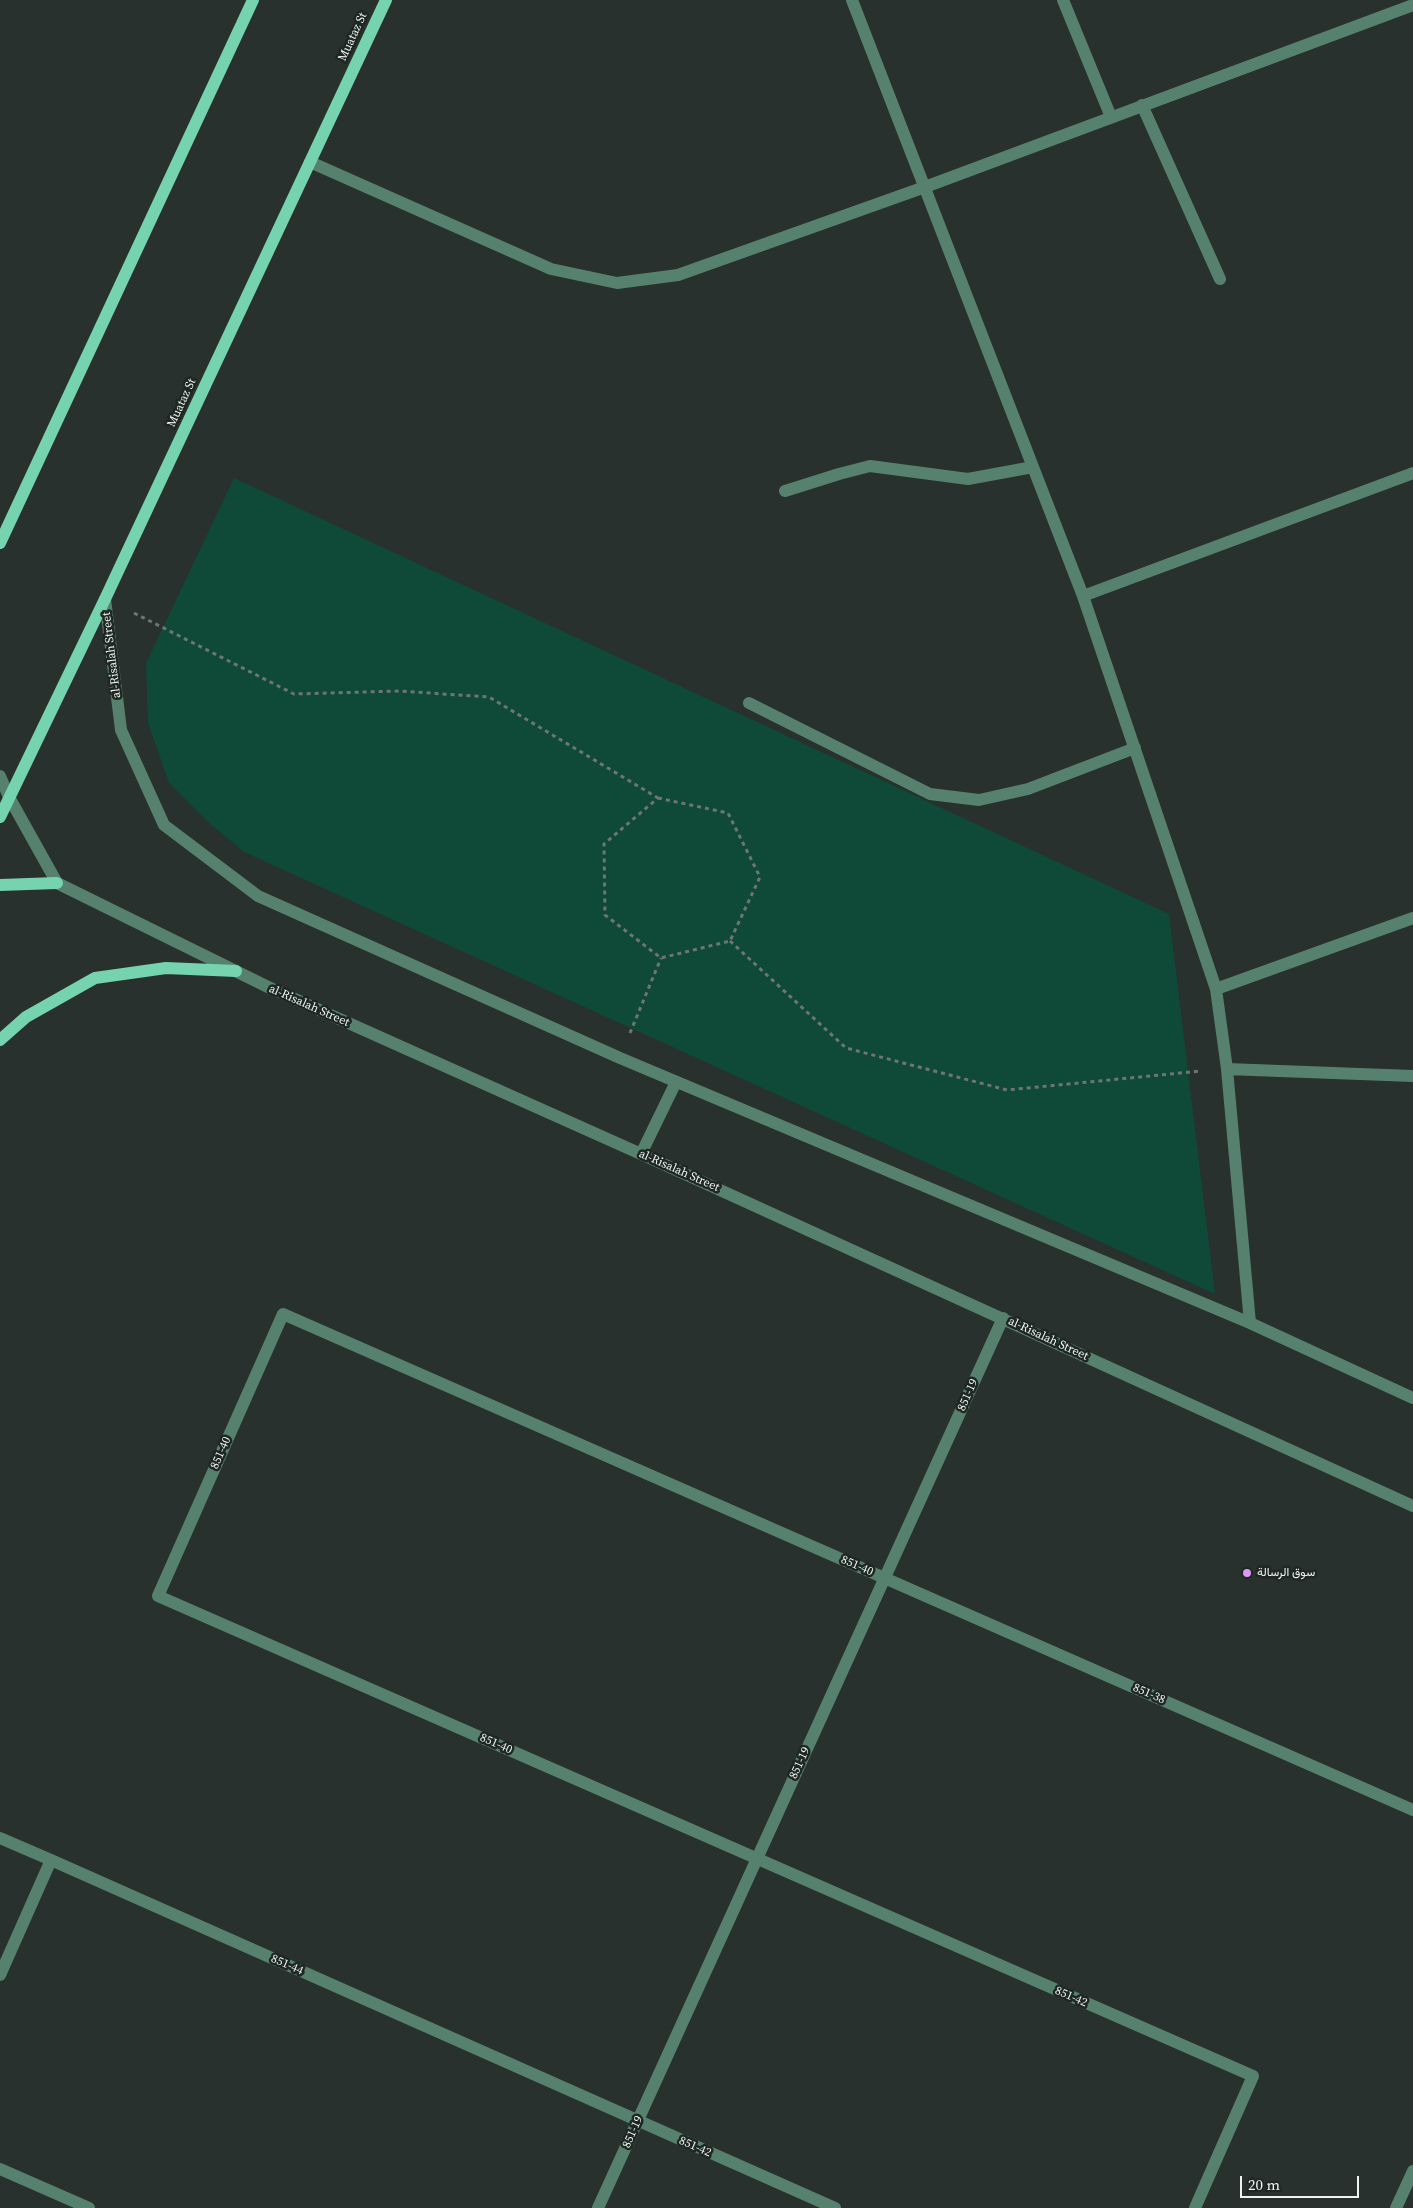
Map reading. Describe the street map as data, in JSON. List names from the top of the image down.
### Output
{
  "streets": {
    "main road": ["Muataz St"],
    "street": [
      "al-Risalah Street",
      "851-19",
      "851-40",
      "851-38",
      "851-44",
      "851-42"
    ]
  },
  "crossings": [
    ["Muataz St", "al-Risalah Street"],
    ["al-Risalah Street", "851-19"],
    ["851-19", "851-40"],
    ["851-19", "851-38"],
    ["851-19", "851-44"],
    ["851-19", "851-42"],
    ["851-40", "851-38"],
    ["851-40", "851-42"],
    ["851-44", "851-42"]
  ],
  "places": ["سوق الرسالة"],
  "scale_bar": "20 m"
}
